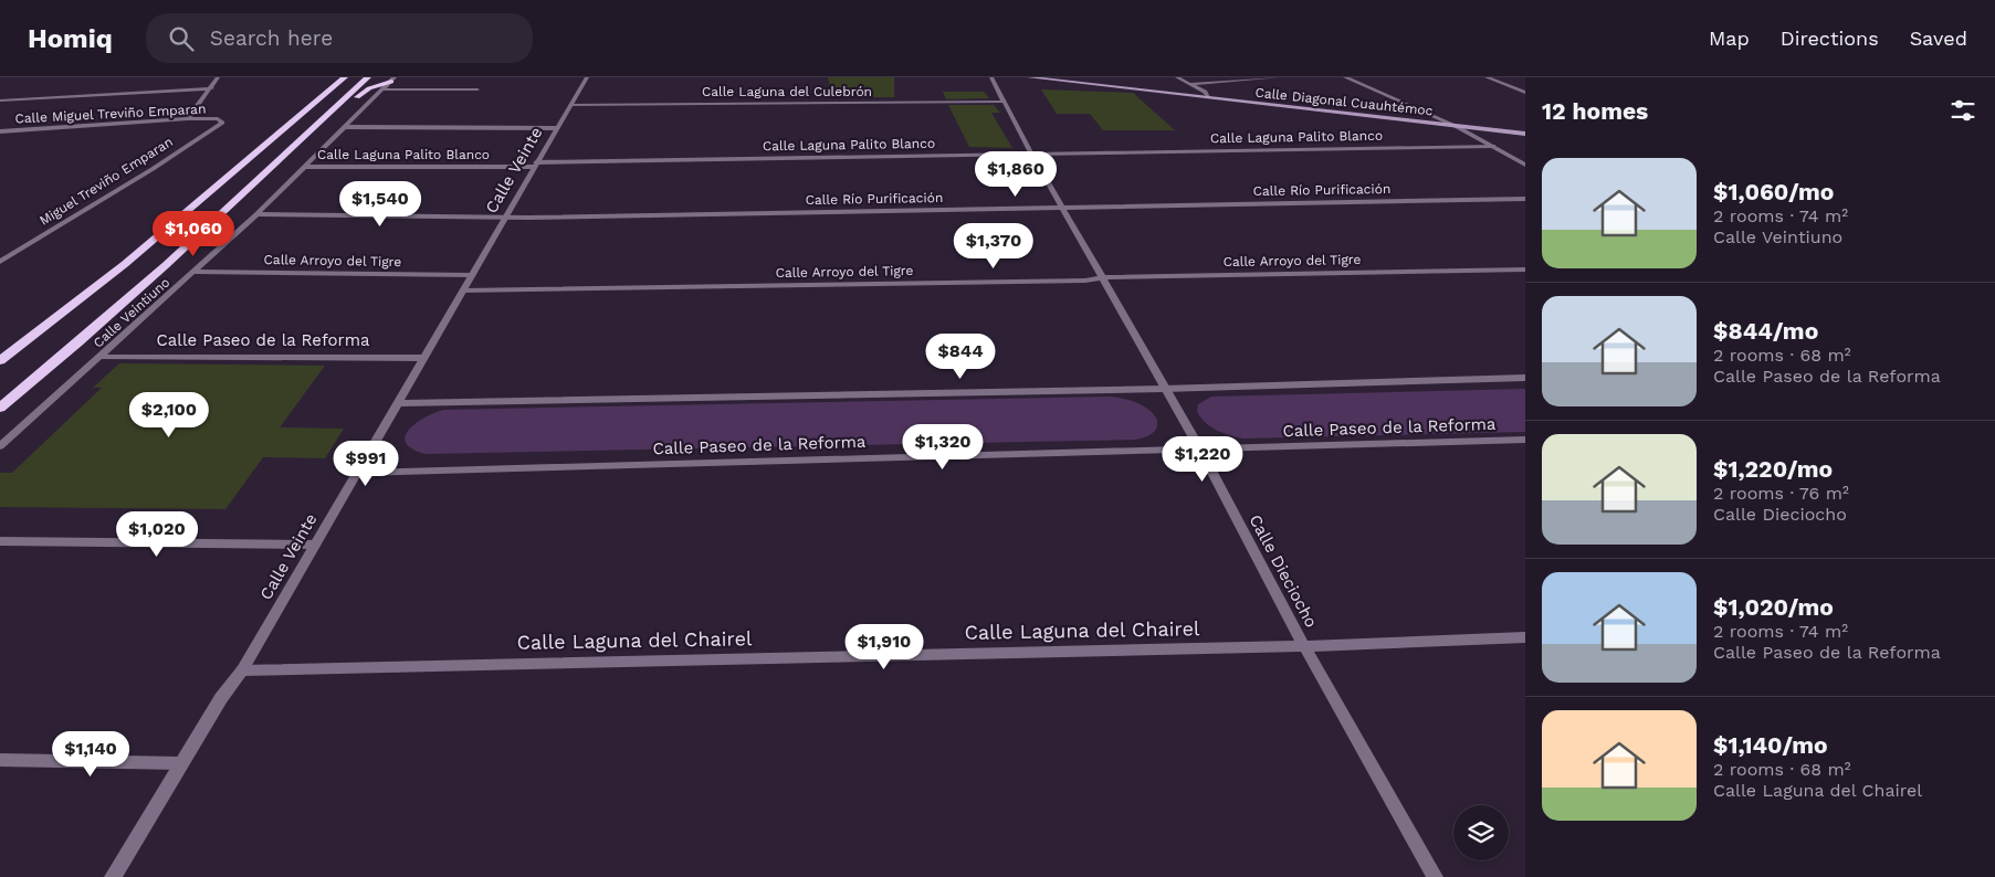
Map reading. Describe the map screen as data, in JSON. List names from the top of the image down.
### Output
{
  "streets": {
    "main road": ["Calle Diagonal Cuauhtémoc"],
    "street": [
      "Calle Laguna del Culebrón",
      "Calle Miguel Treviño Emparan",
      "Calle Laguna Palito Blanco",
      "Calle Veinte",
      "Miguel Treviño Emparan",
      "Calle Río Purificación",
      "Calle Arroyo del Tigre",
      "Calle Veintiuno",
      "Calle Paseo de la Reforma",
      "Calle Dieciocho",
      "Calle Laguna del Chairel"
    ]
  },
  "crossings": [
    ["Calle Laguna del Culebrón", "Calle Veinte"],
    ["Calle Laguna del Culebrón", "Calle Dieciocho"],
    ["Calle Miguel Treviño Emparan", "Miguel Treviño Emparan"],
    ["Calle Laguna Palito Blanco", "Calle Veinte"],
    ["Calle Laguna Palito Blanco", "Calle Veintiuno"],
    ["Calle Laguna Palito Blanco", "Calle Dieciocho"],
    ["Calle Veinte", "Calle Río Purificación"],
    ["Calle Veinte", "Calle Arroyo del Tigre"],
    ["Calle Veinte", "Calle Paseo de la Reforma"],
    ["Calle Veinte", "Calle Laguna del Chairel"],
    ["Calle Río Purificación", "Calle Veintiuno"],
    ["Calle Río Purificación", "Calle Dieciocho"],
    ["Calle Arroyo del Tigre", "Calle Veintiuno"],
    ["Calle Arroyo del Tigre", "Calle Dieciocho"],
    ["Calle Veintiuno", "Calle Paseo de la Reforma"],
    ["Calle Paseo de la Reforma", "Calle Dieciocho"],
    ["Calle Dieciocho", "Calle Laguna del Chairel"]
  ],
  "page": {
    "header": "Homiq",
    "search": "Search here",
    "nav": ["Map", "Directions", "Saved"],
    "heading": "12 homes",
    "list": [
      {
        "name": "$1,060/mo",
        "note": "2 rooms · 74 m² · Calle Veintiuno"
      },
      {
        "name": "$844/mo",
        "note": "2 rooms · 68 m² · Calle Paseo de la Reforma"
      },
      {
        "name": "$1,220/mo",
        "note": "2 rooms · 76 m² · Calle Dieciocho"
      },
      {
        "name": "$1,020/mo",
        "note": "2 rooms · 74 m² · Calle Paseo de la Reforma"
      },
      {
        "name": "$1,140/mo",
        "note": "2 rooms · 68 m² · Calle Laguna del Chairel"
      }
    ],
    "price": [
      "$1,860",
      "$1,540",
      "$1,060",
      "$1,370",
      "$844",
      "$2,100",
      "$1,320",
      "$1,220",
      "$991",
      "$1,020",
      "$1,910",
      "$1,140"
    ]
  }
}
